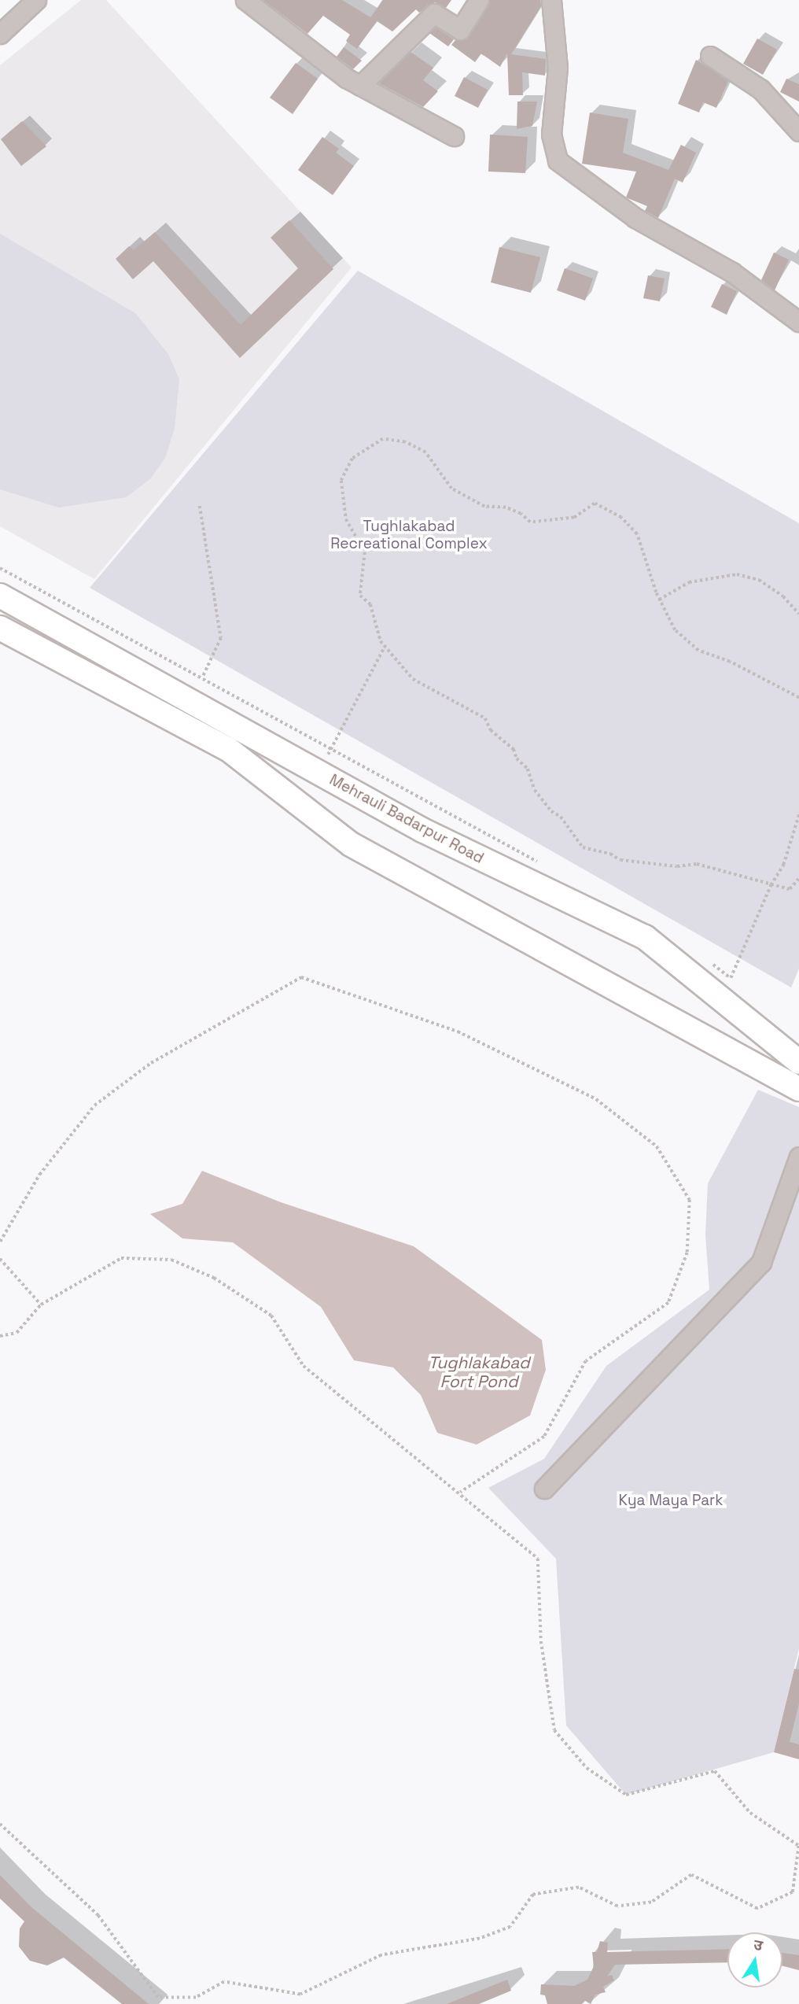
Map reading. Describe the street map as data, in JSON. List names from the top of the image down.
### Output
{
  "streets": {
    "main road": ["Mehrauli Badarpur Road"]
  },
  "water": ["Tughlakabad Fort Pond"],
  "parks": ["Tughlakabad Recreational Complex", "Kya Maya Park"],
  "north": "top"
}
